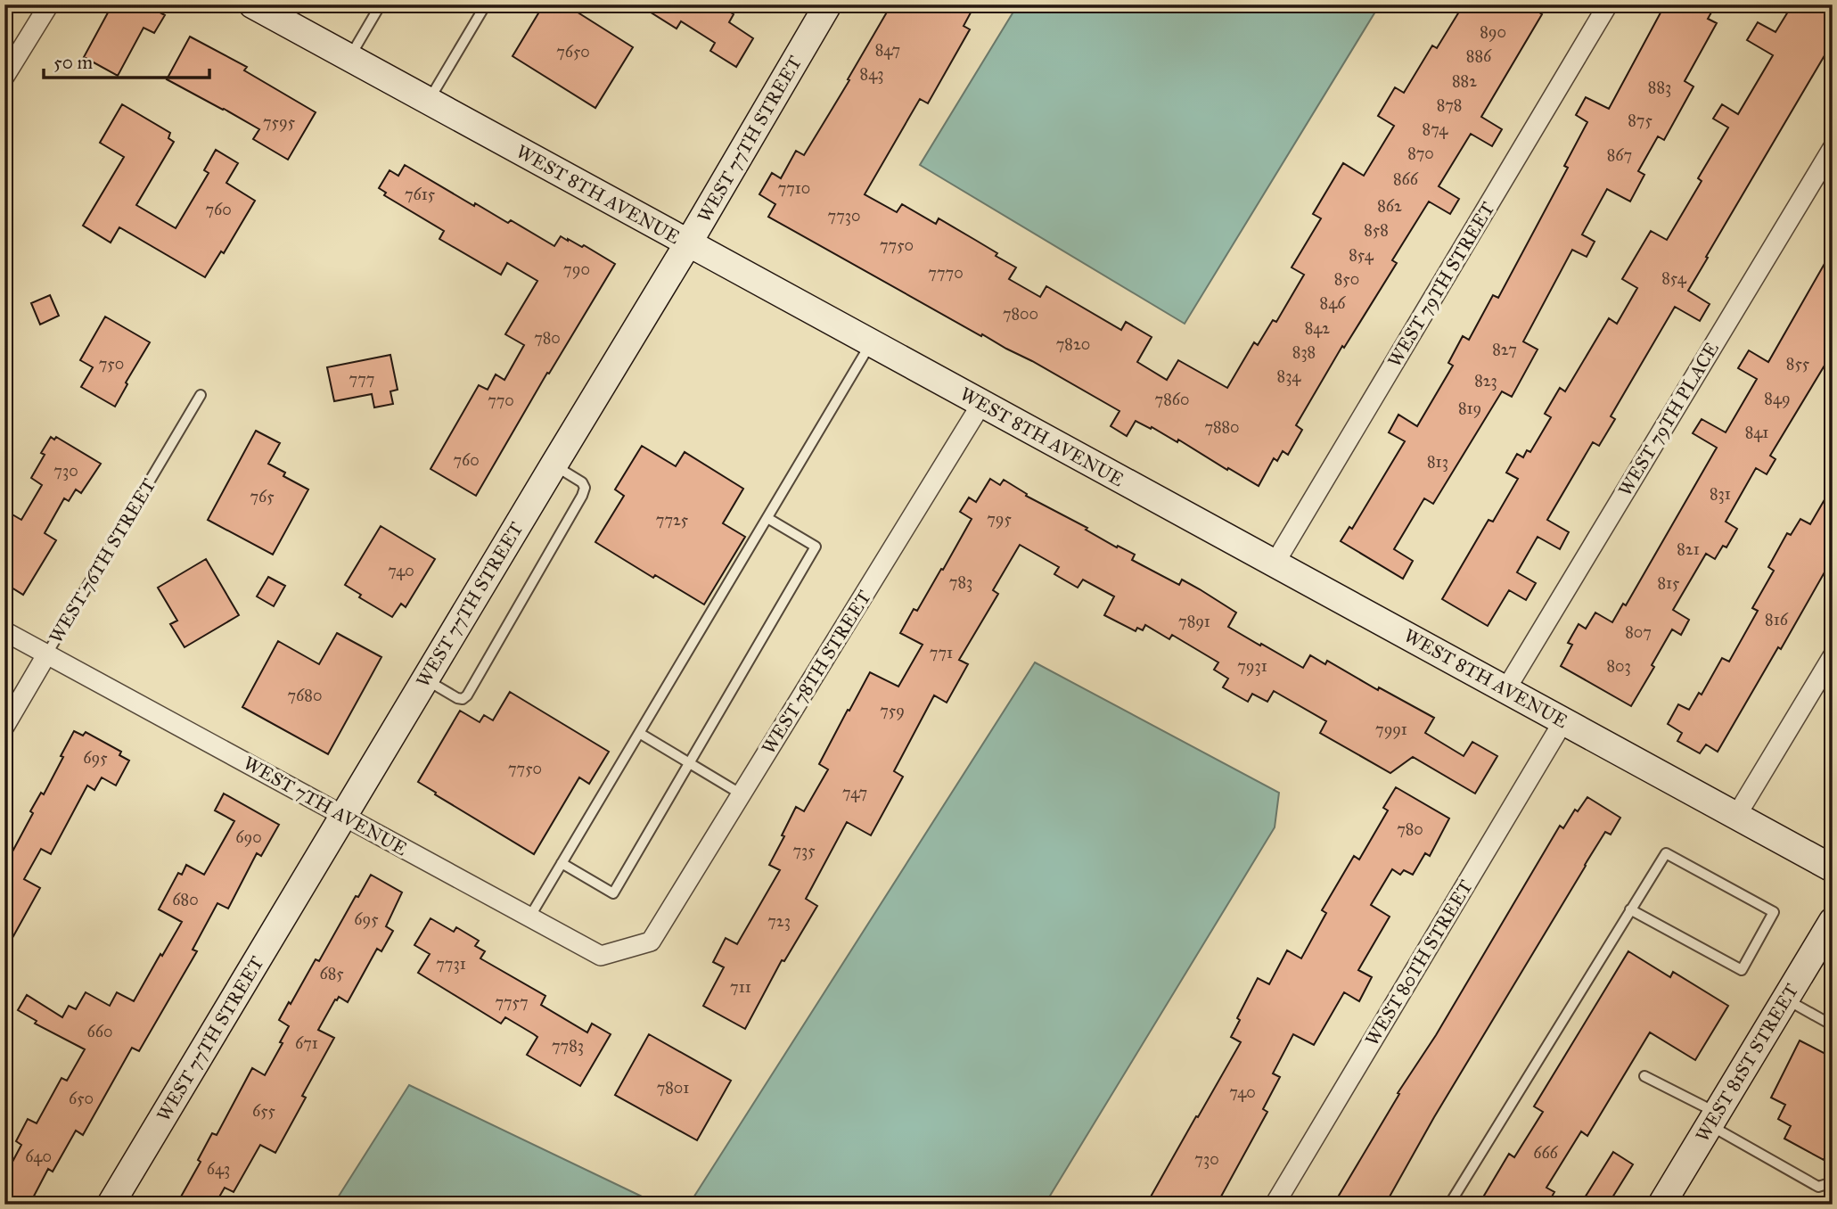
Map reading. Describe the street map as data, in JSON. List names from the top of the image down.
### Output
{
  "streets": {
    "street": [
      "WEST 77TH STREET",
      "WEST 8TH AVENUE",
      "WEST 79TH STREET",
      "WEST 79TH PLACE",
      "WEST 76TH STREET",
      "WEST 78TH STREET",
      "WEST 7TH AVENUE",
      "WEST 80TH STREET",
      "WEST 81ST STREET"
    ]
  },
  "crossings": [
    ["WEST 77TH STREET", "WEST 8TH AVENUE"],
    ["WEST 77TH STREET", "WEST 7TH AVENUE"],
    ["WEST 8TH AVENUE", "WEST 79TH STREET"],
    ["WEST 8TH AVENUE", "WEST 79TH PLACE"],
    ["WEST 8TH AVENUE", "WEST 78TH STREET"],
    ["WEST 8TH AVENUE", "WEST 80TH STREET"],
    ["WEST 76TH STREET", "WEST 7TH AVENUE"],
    ["WEST 78TH STREET", "WEST 7TH AVENUE"]
  ],
  "house_numbers": [
    "890",
    "847",
    "7650",
    "886",
    "843",
    "882",
    "883",
    "878",
    "875",
    "7595",
    "874",
    "870",
    "867",
    "866",
    "7710",
    "7615",
    "862",
    "760",
    "7730",
    "858",
    "7750",
    "854",
    "790",
    "7770",
    "854",
    "850",
    "846",
    "7800",
    "842",
    "780",
    "7820",
    "827",
    "838",
    "750",
    "855",
    "834",
    "777",
    "823",
    "849",
    "7860",
    "770",
    "819",
    "7880",
    "841",
    "760",
    "813",
    "730",
    "831",
    "765",
    "795",
    "7725",
    "821",
    "740",
    "783",
    "815",
    "816",
    "7891",
    "807",
    "771",
    "7931",
    "803",
    "7680",
    "759",
    "7991",
    "695",
    "7750",
    "747",
    "780",
    "690",
    "735",
    "680",
    "695",
    "723",
    "7731",
    "685",
    "711",
    "7757",
    "660",
    "671",
    "7783",
    "7801",
    "740",
    "650",
    "655",
    "666",
    "640",
    "730",
    "643"
  ],
  "scale_bar": "50 m"
}
